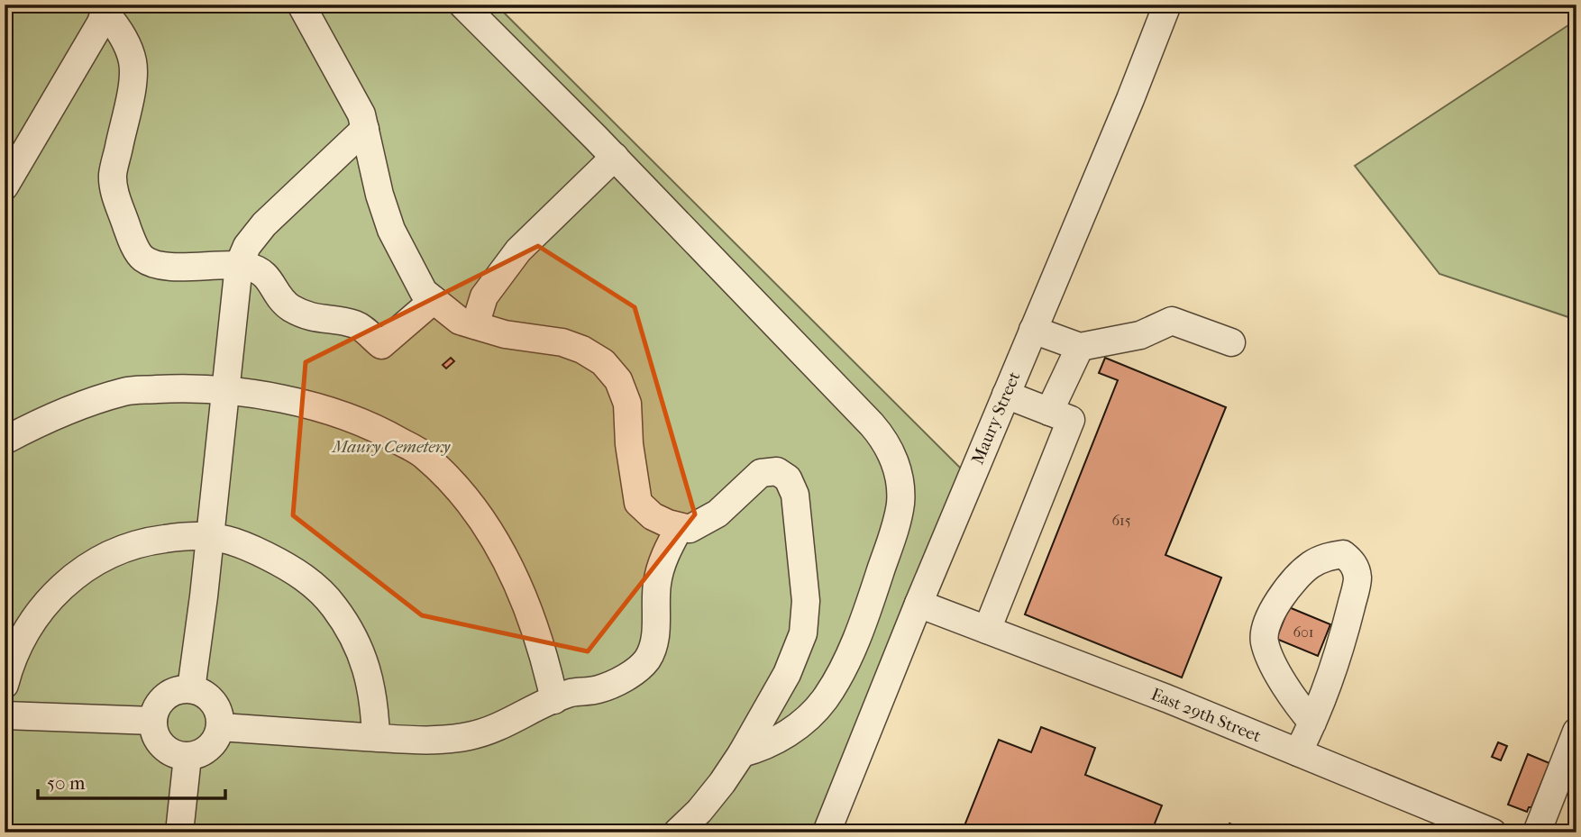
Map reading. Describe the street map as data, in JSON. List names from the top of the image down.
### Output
{
  "streets": {
    "street": ["Maury Street", "East 29th Street"]
  },
  "crossings": [
    ["Maury Street", "East 29th Street"]
  ],
  "parks": ["Maury Cemetery"],
  "house_numbers": ["615", "601"],
  "scale_bar": "50 m"
}
